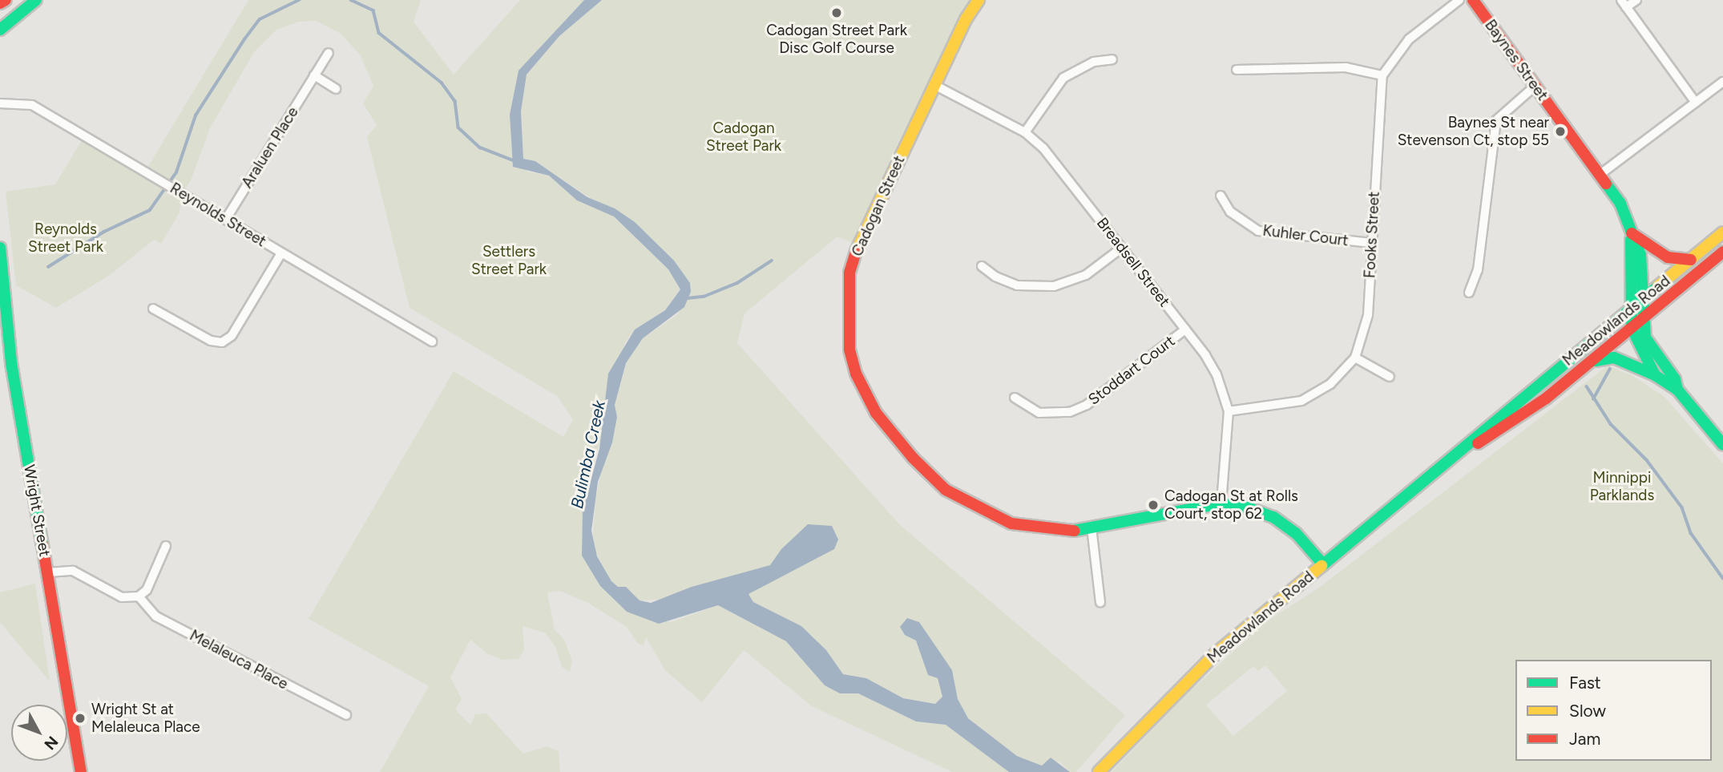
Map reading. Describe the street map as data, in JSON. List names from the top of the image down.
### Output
{
  "streets": {
    "main road": [
      "Baynes Street",
      "Cadogan Street",
      "Meadowlands Road",
      "Wright Street"
    ],
    "street": [
      "Araluen Place",
      "Reynolds Street",
      "Fooks Street",
      "Kuhler Court",
      "Breadsell Street",
      "Stoddart Court",
      "Melaleuca Place"
    ]
  },
  "crossings": [
    ["Baynes Street", "Meadowlands Road"],
    ["Araluen Place", "Reynolds Street"],
    ["Cadogan Street", "Breadsell Street"],
    ["Cadogan Street", "Meadowlands Road"],
    ["Fooks Street", "Kuhler Court"],
    ["Fooks Street", "Breadsell Street"],
    ["Breadsell Street", "Stoddart Court"]
  ],
  "water": ["Bulimba Creek"],
  "parks": [
    "Cadogan Street Park",
    "Reynolds Street Park",
    "Settlers Street Park",
    "Minnippi Parklands"
  ],
  "places": [
    "Cadogan Street Park Disc Golf Course",
    "Baynes St near Stevenson Ct, stop 55",
    "Cadogan St at Rolls Court, stop 62",
    "Wright St at Melaleuca Place"
  ],
  "legend": ["Fast", "Slow", "Jam"],
  "north": "bottom right"
}
